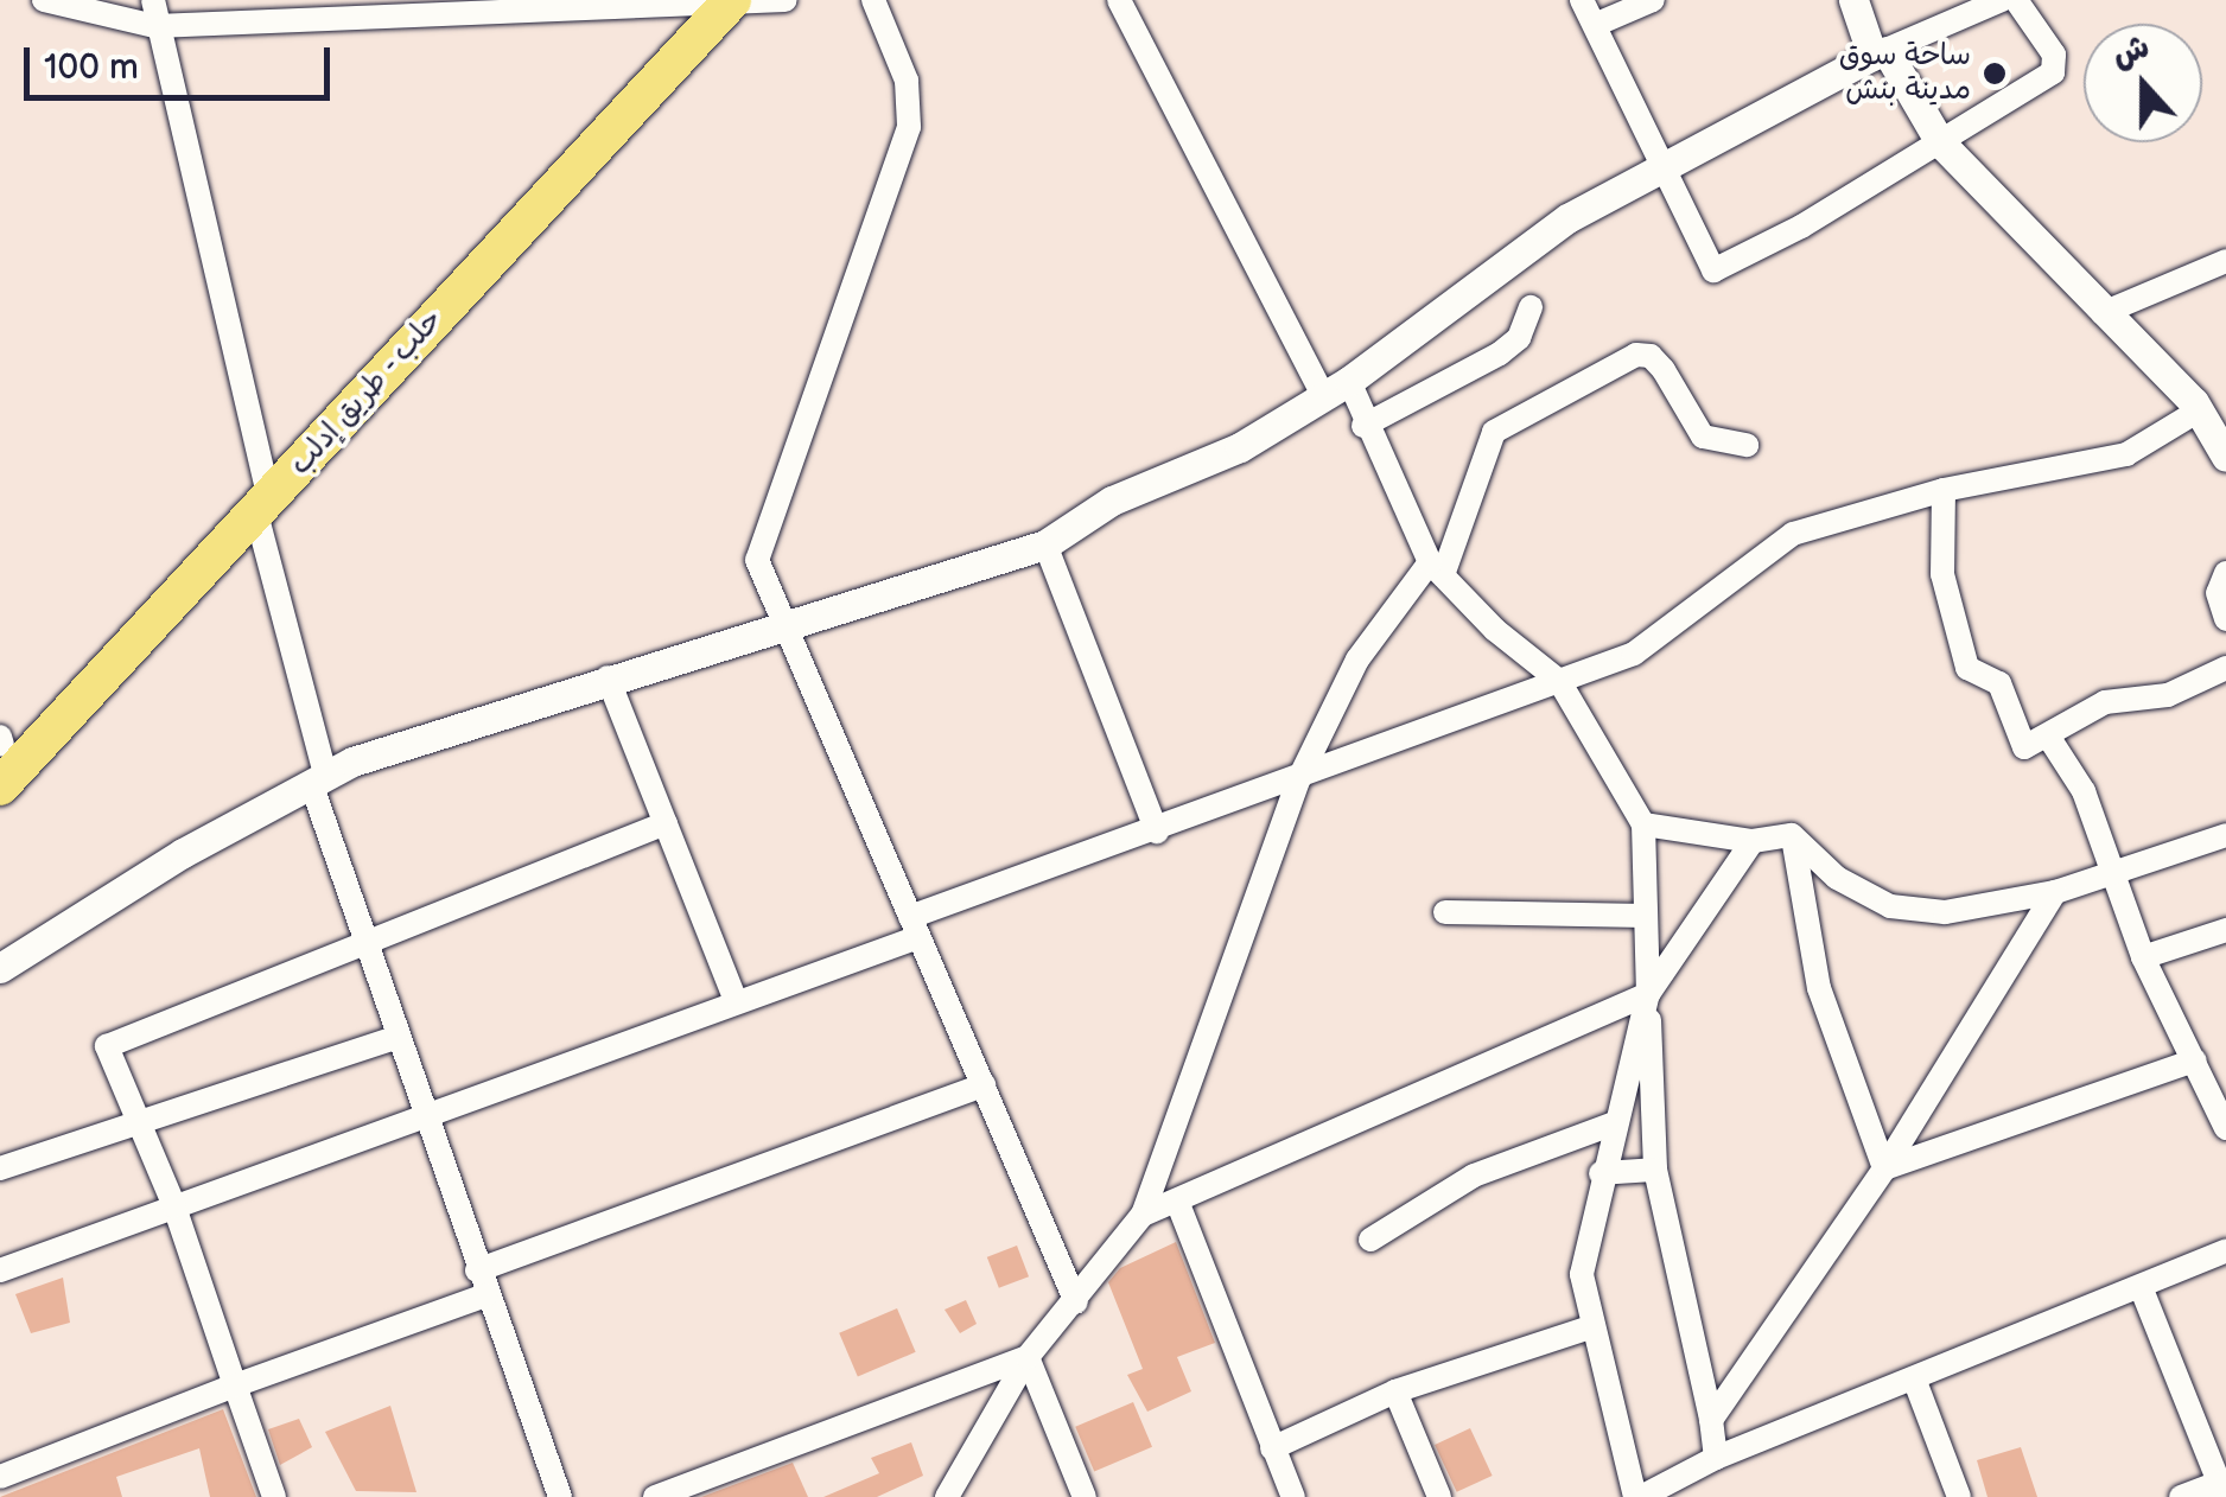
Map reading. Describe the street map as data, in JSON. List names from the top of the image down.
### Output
{
  "streets": {
    "main road": ["حلب - طريق إدلب"]
  },
  "places": ["ساحة سوق مدينة بنش"],
  "scale_bar": "100 m",
  "north": "top"
}
